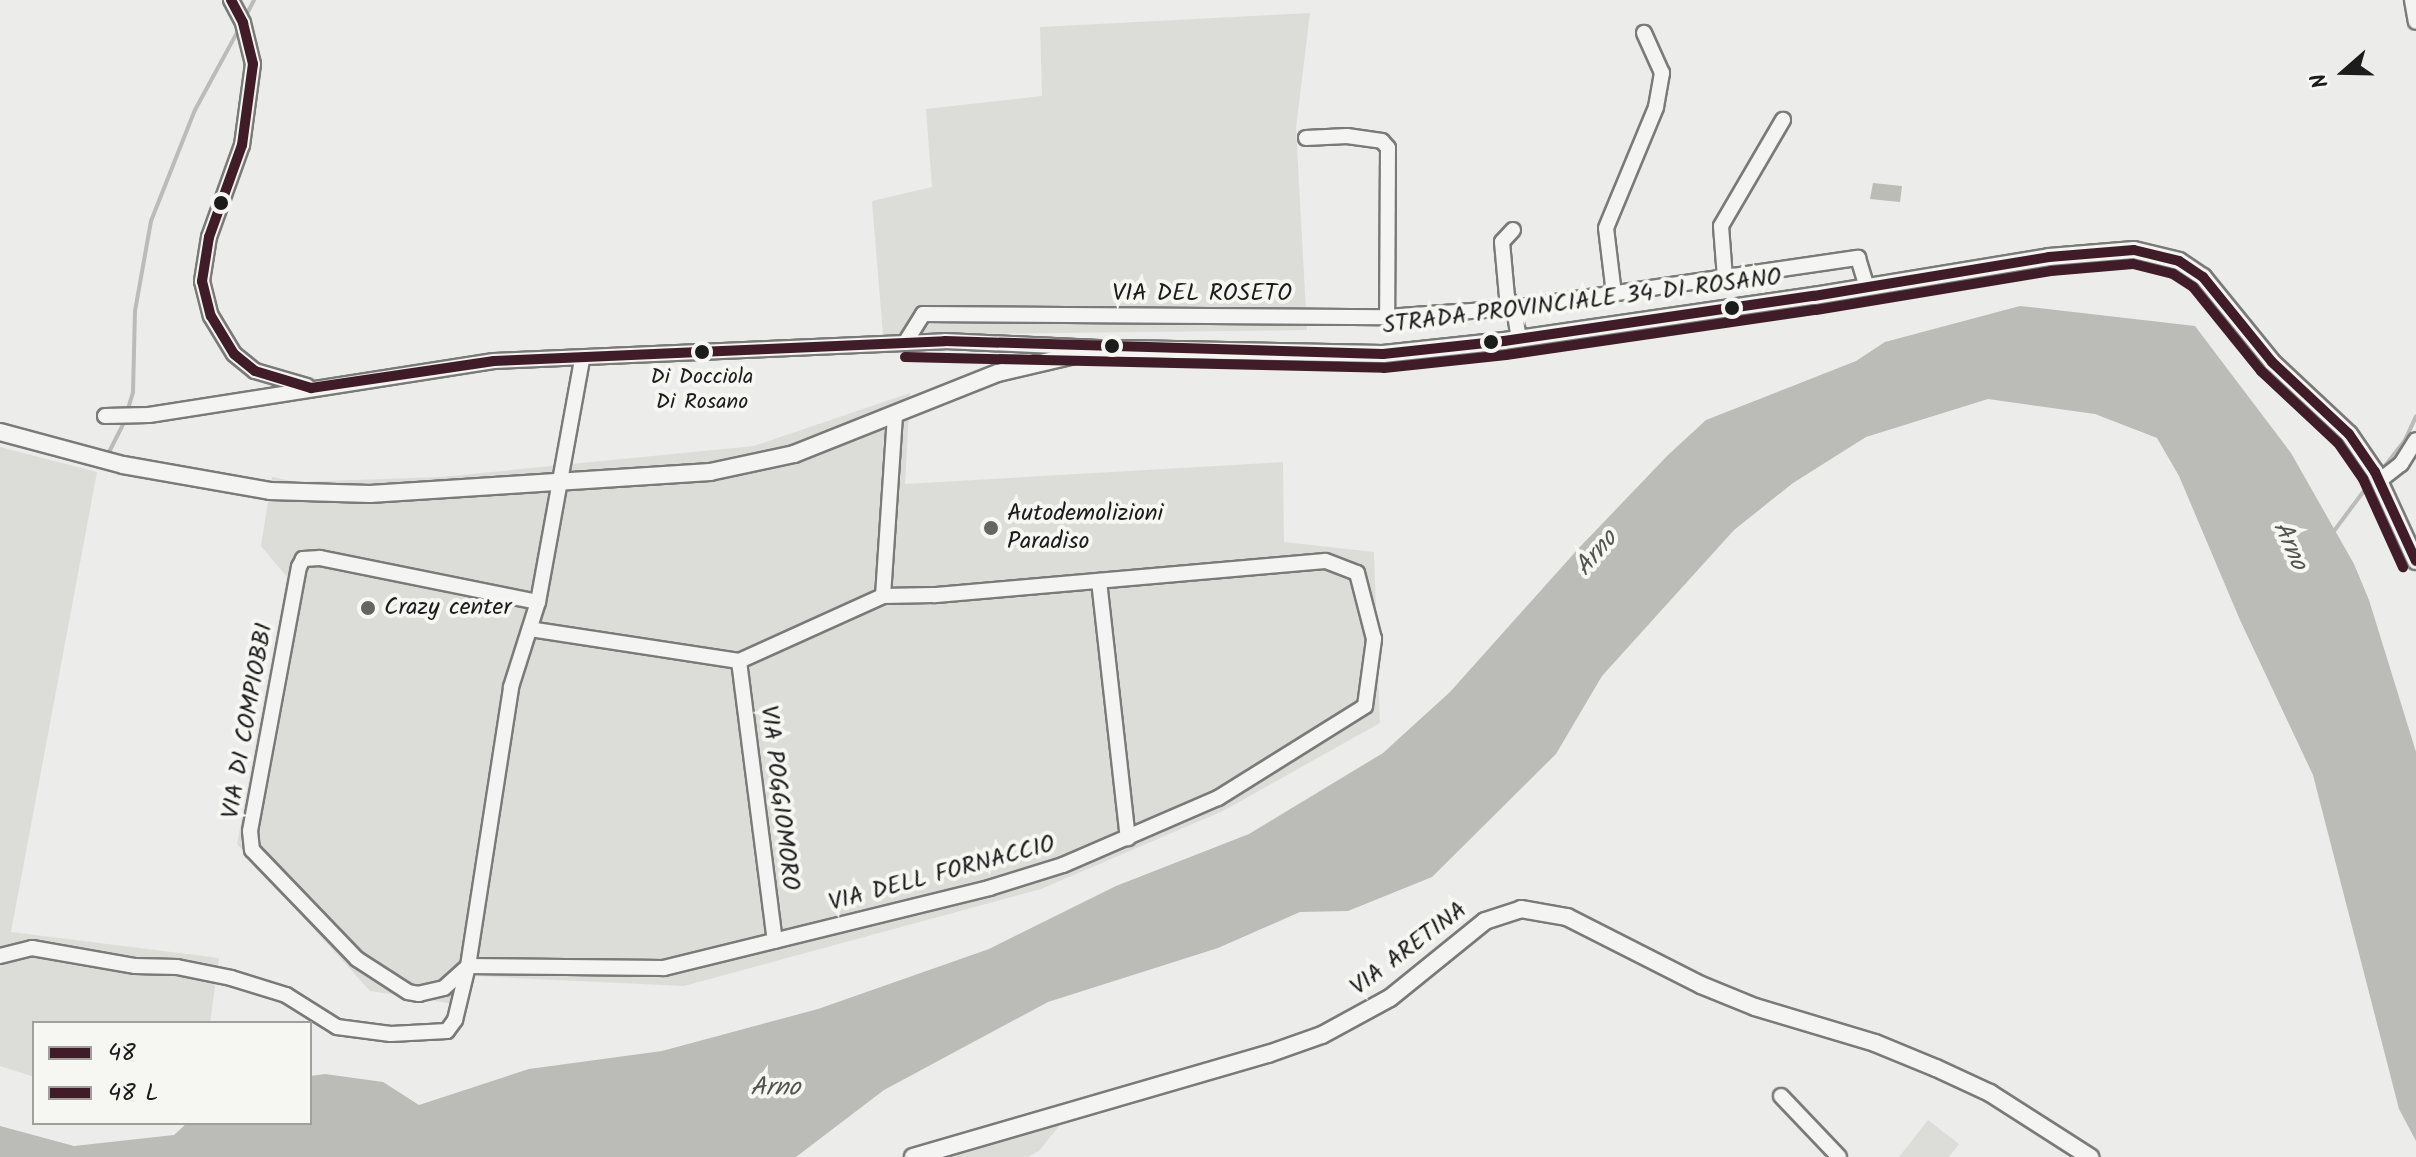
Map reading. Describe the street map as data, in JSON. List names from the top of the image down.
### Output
{
  "streets": {
    "main road": ["STRADA PROVINCIALE 34 DI ROSANO", "VIA ARETINA"],
    "street": [
      "VIA DEL ROSETO",
      "VIA DI COMPIOBBI",
      "VIA POGGIOMORO",
      "VIA DELL FORNACCIO"
    ]
  },
  "crossings": [
    ["VIA DEL ROSETO", "STRADA PROVINCIALE 34 DI ROSANO"],
    ["VIA DI COMPIOBBI", "VIA DELL FORNACCIO"],
    ["VIA POGGIOMORO", "VIA DELL FORNACCIO"]
  ],
  "water": ["Arno"],
  "places": ["Di Docciola Di Rosano", "Autodemolizioni Paradiso", "Crazy center"],
  "lines": ["transit line 48"],
  "legend": ["48", "48 L"],
  "north": "left"
}
